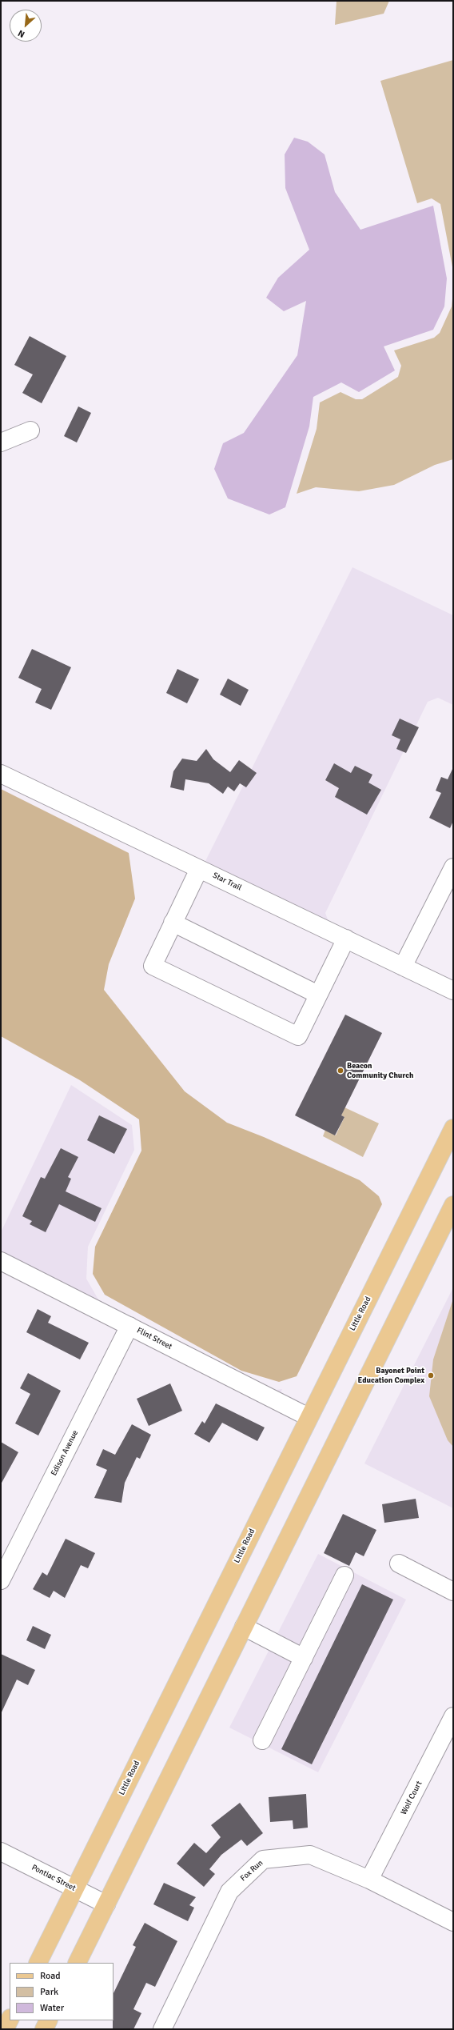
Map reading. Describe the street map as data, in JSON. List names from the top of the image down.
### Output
{
  "streets": {
    "main road": ["Little Road"],
    "street": [
      "Star Trail",
      "Flint Street",
      "Edison Avenue",
      "Wolf Court",
      "Fox Run",
      "Pontiac Street"
    ]
  },
  "crossings": [
    ["Little Road", "Flint Street"],
    ["Little Road", "Pontiac Street"],
    ["Flint Street", "Edison Avenue"],
    ["Wolf Court", "Fox Run"]
  ],
  "places": ["Beacon Community Church", "Bayonet Point Education Complex"],
  "legend": ["Road", "Park", "Water"],
  "north": "bottom left"
}
